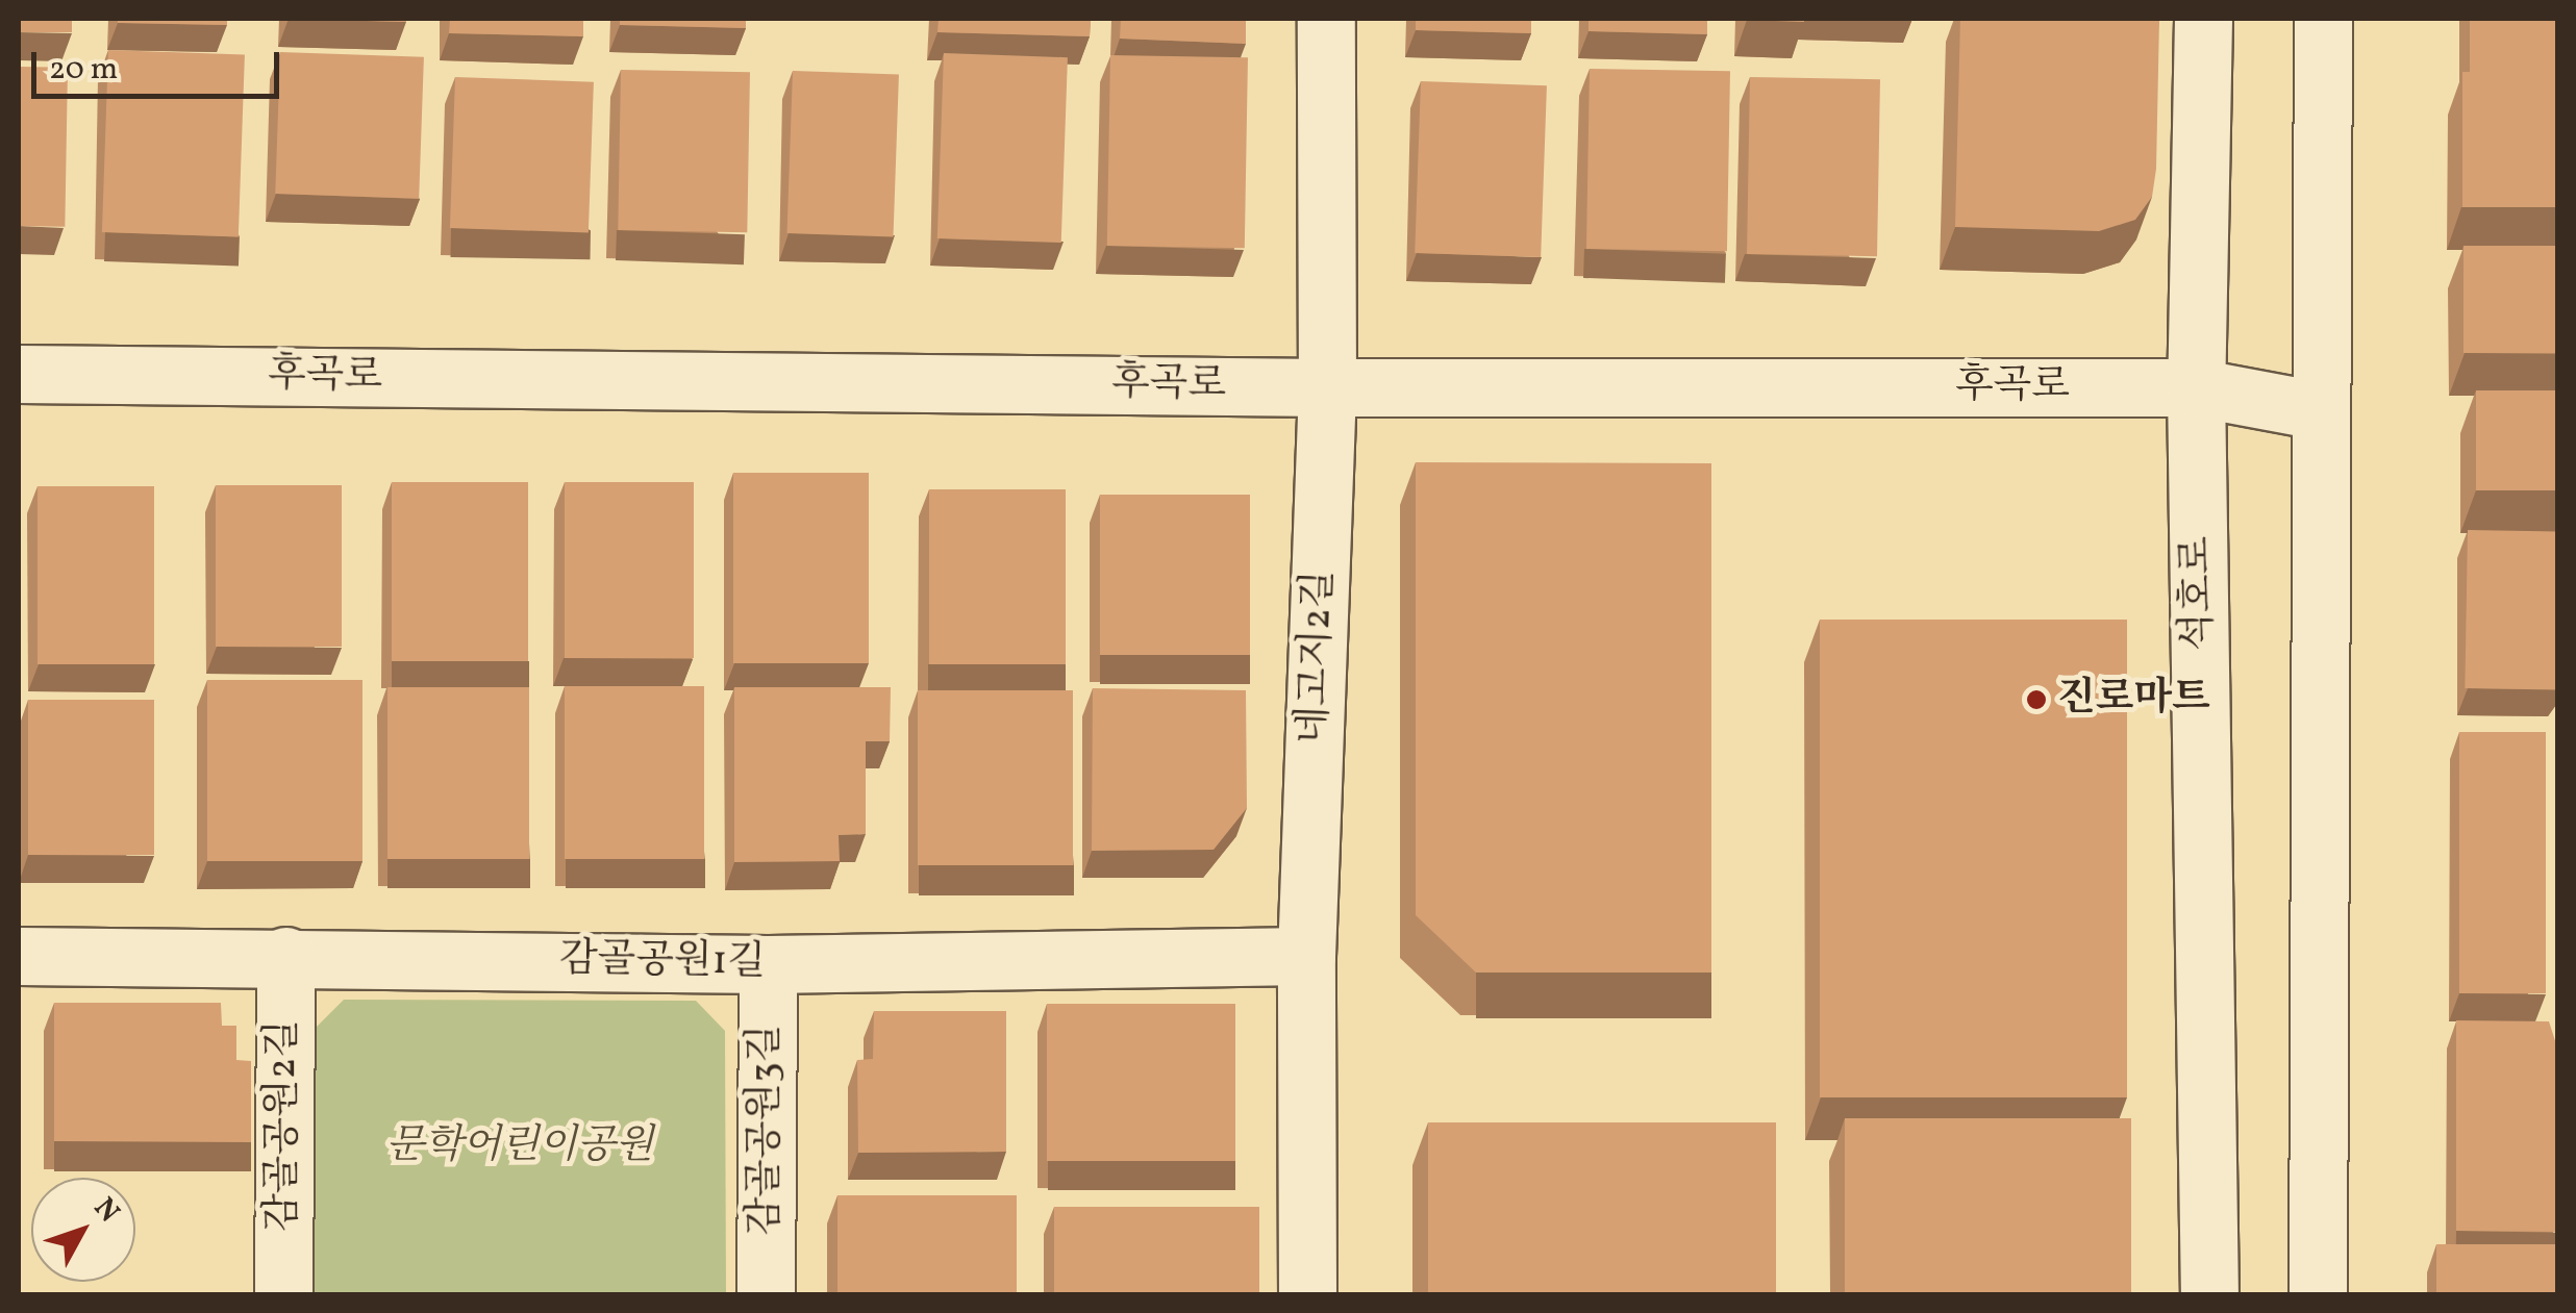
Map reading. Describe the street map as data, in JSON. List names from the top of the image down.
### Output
{
  "streets": {
    "street": [
      "후곡로",
      "석호로",
      "네고지2길",
      "감골공원1길",
      "감골공원2길",
      "감골공원3길"
    ]
  },
  "crossings": [
    ["후곡로", "석호로"],
    ["후곡로", "네고지2길"],
    ["네고지2길", "감골공원1길"],
    ["감골공원1길", "감골공원2길"],
    ["감골공원1길", "감골공원3길"]
  ],
  "parks": ["문학어린이공원"],
  "places": ["진로마트"],
  "scale_bar": "20 m",
  "north": "top right"
}
